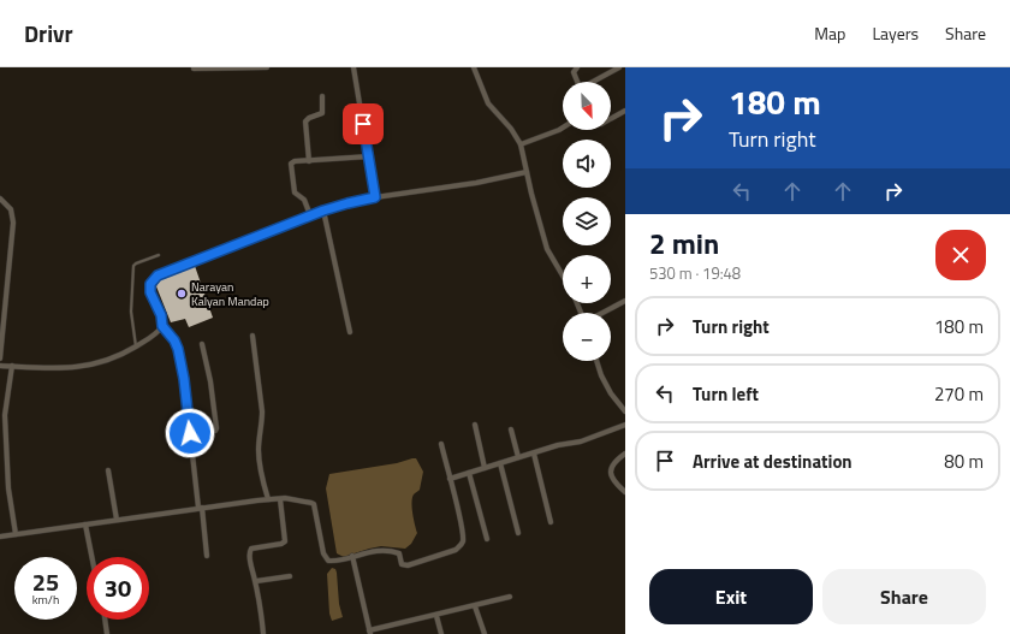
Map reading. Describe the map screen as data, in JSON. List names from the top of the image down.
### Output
{
  "places": ["Narayan Kalyan Mandap"],
  "north": "bottom right",
  "page": {
    "header": "Drivr",
    "nav": ["Map", "Layers", "Share"],
    "turn": ["180 m", "Turn right"],
    "map_buttons": ["+", "−"],
    "heading": ["2 min", "530 m · 19:48"],
    "list": [
      {
        "name": "Turn right",
        "value": "180 m"
      },
      {
        "name": "Turn left",
        "value": "270 m"
      },
      {
        "name": "Arrive at destination",
        "value": "80 m"
      }
    ],
    "speed": "25 km/h",
    "limit": "30",
    "buttons": ["Exit", "Share"]
  }
}
